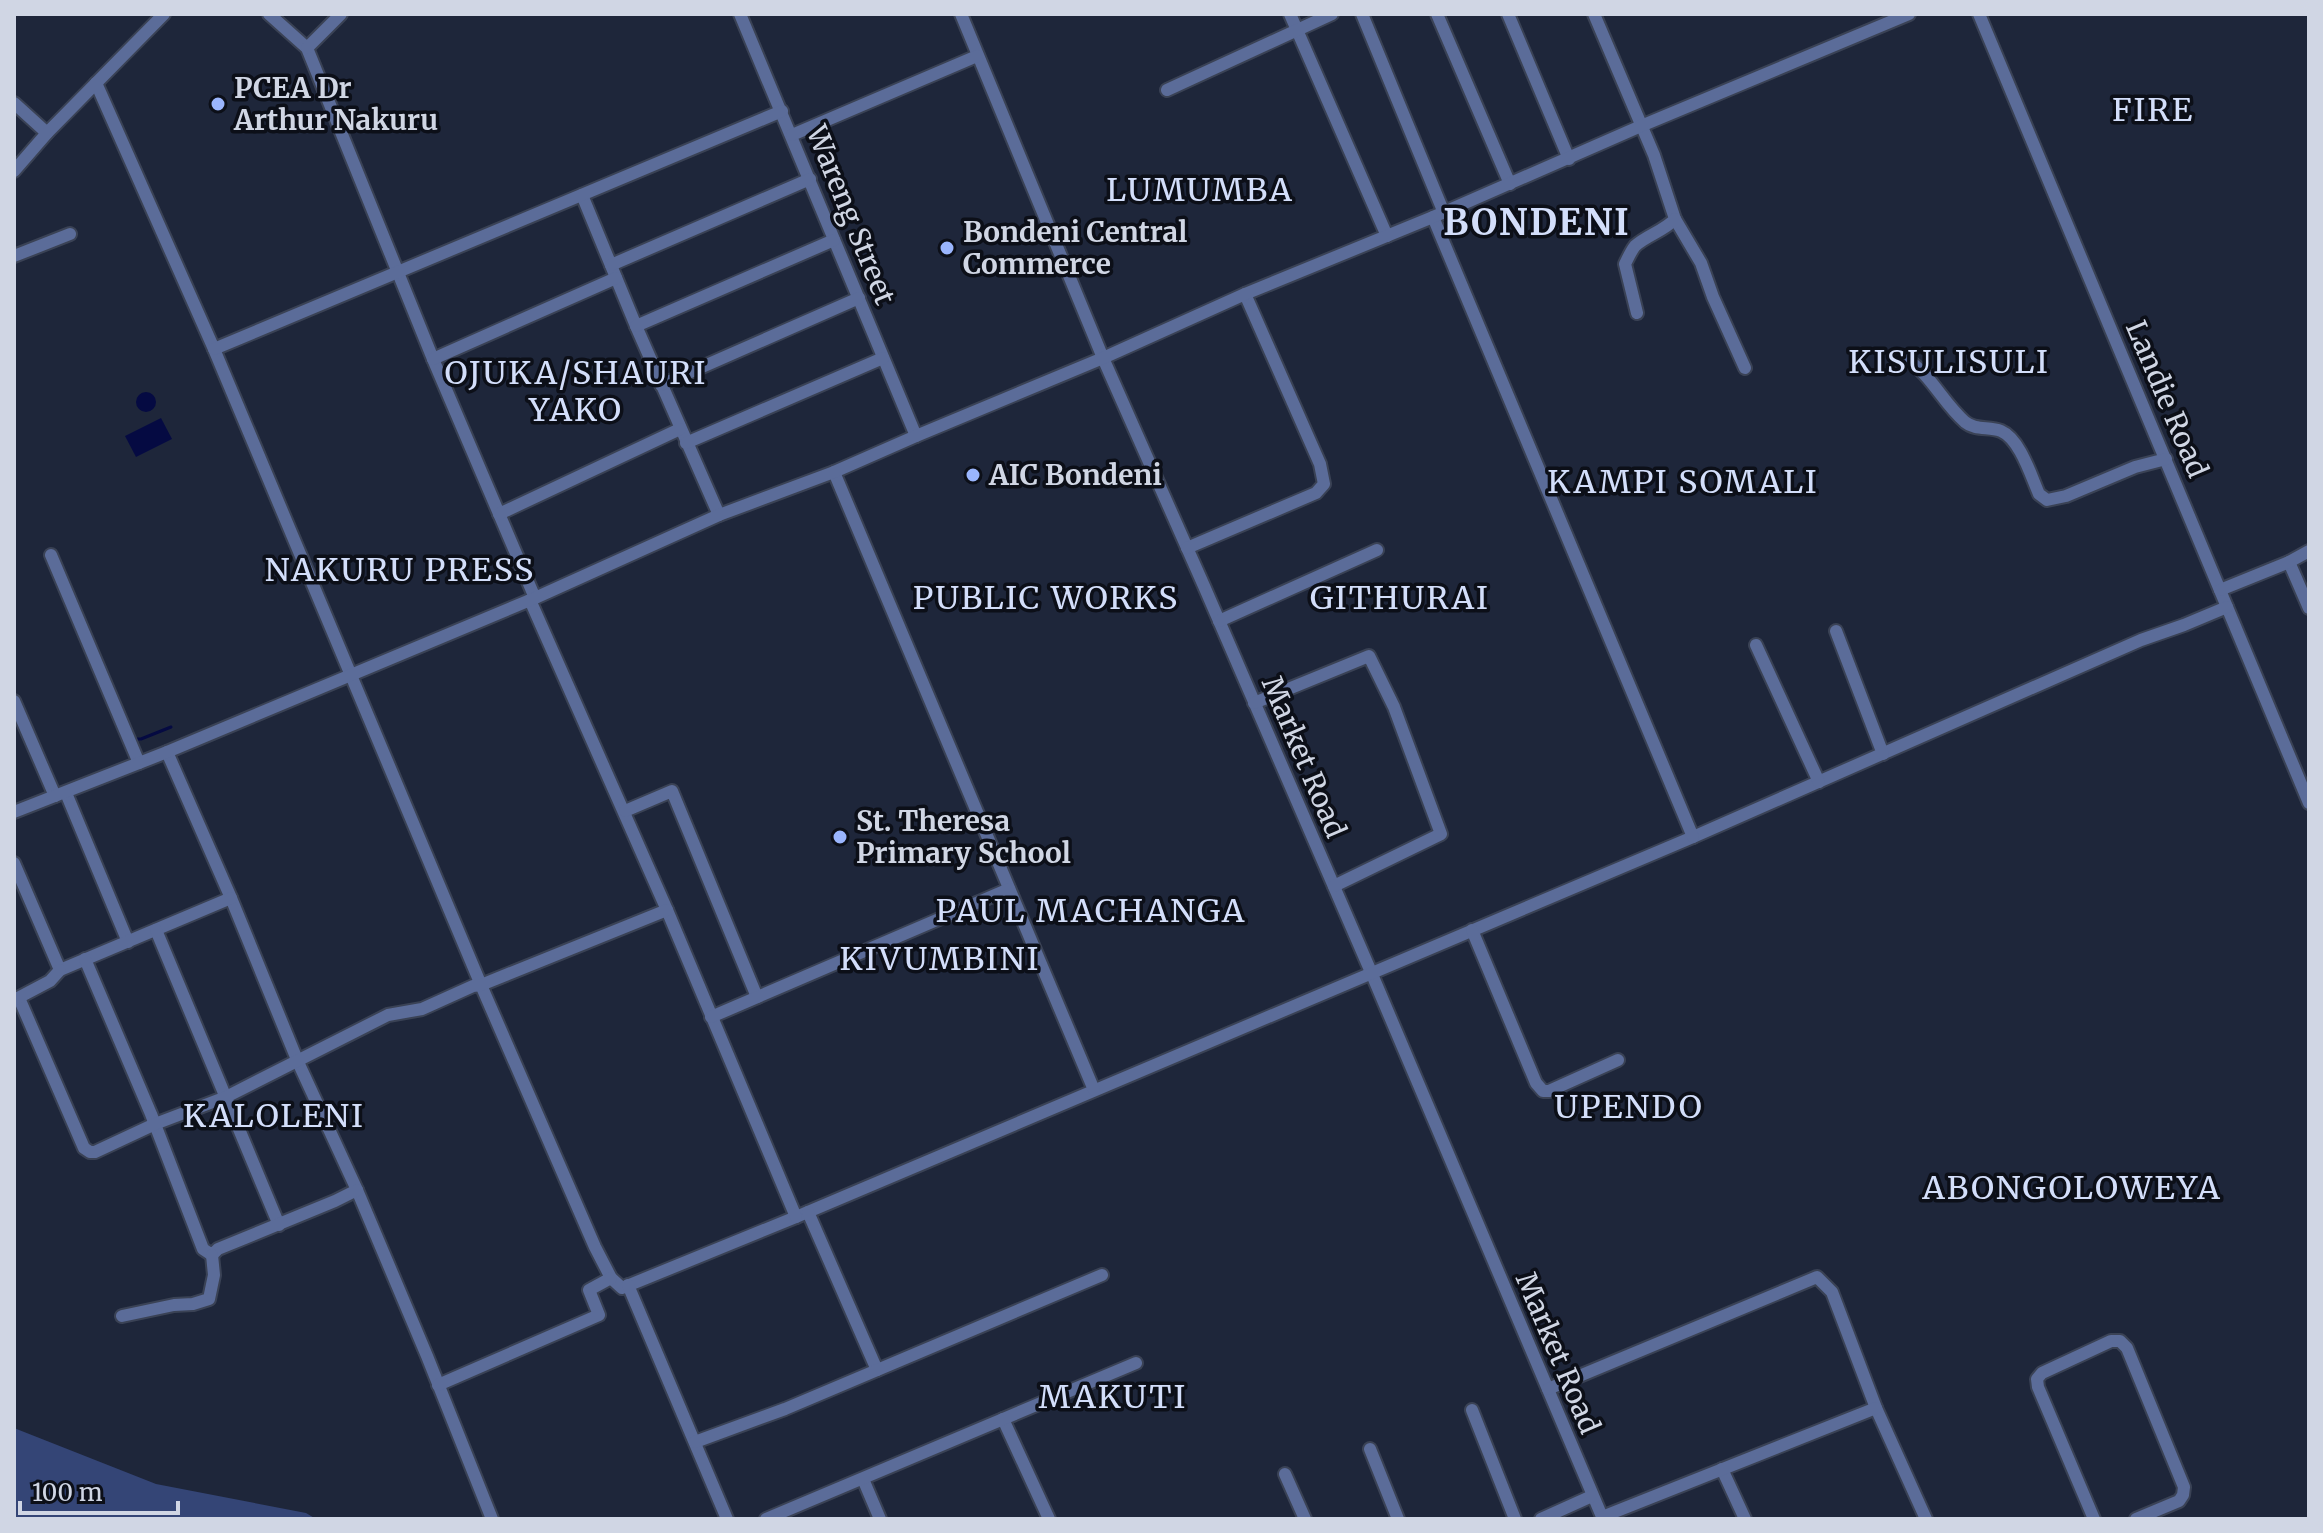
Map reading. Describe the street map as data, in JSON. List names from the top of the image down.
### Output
{
  "streets": {
    "street": ["Wareng Street", "Landie Road", "Market Road"]
  },
  "districts": [
    "FIRE",
    "LUMUMBA",
    "BONDENI",
    "KISULISULI",
    "OJUKA/SHAURI YAKO",
    "KAMPI SOMALI",
    "NAKURU PRESS",
    "PUBLIC WORKS",
    "GITHURAI",
    "PAUL MACHANGA",
    "KIVUMBINI",
    "UPENDO",
    "KALOLENI",
    "ABONGOLOWEYA",
    "MAKUTI"
  ],
  "places": [
    "PCEA Dr Arthur Nakuru",
    "Bondeni Central Commerce",
    "AIC Bondeni",
    "St. Theresa Primary School"
  ],
  "scale_bar": "100 m"
}
